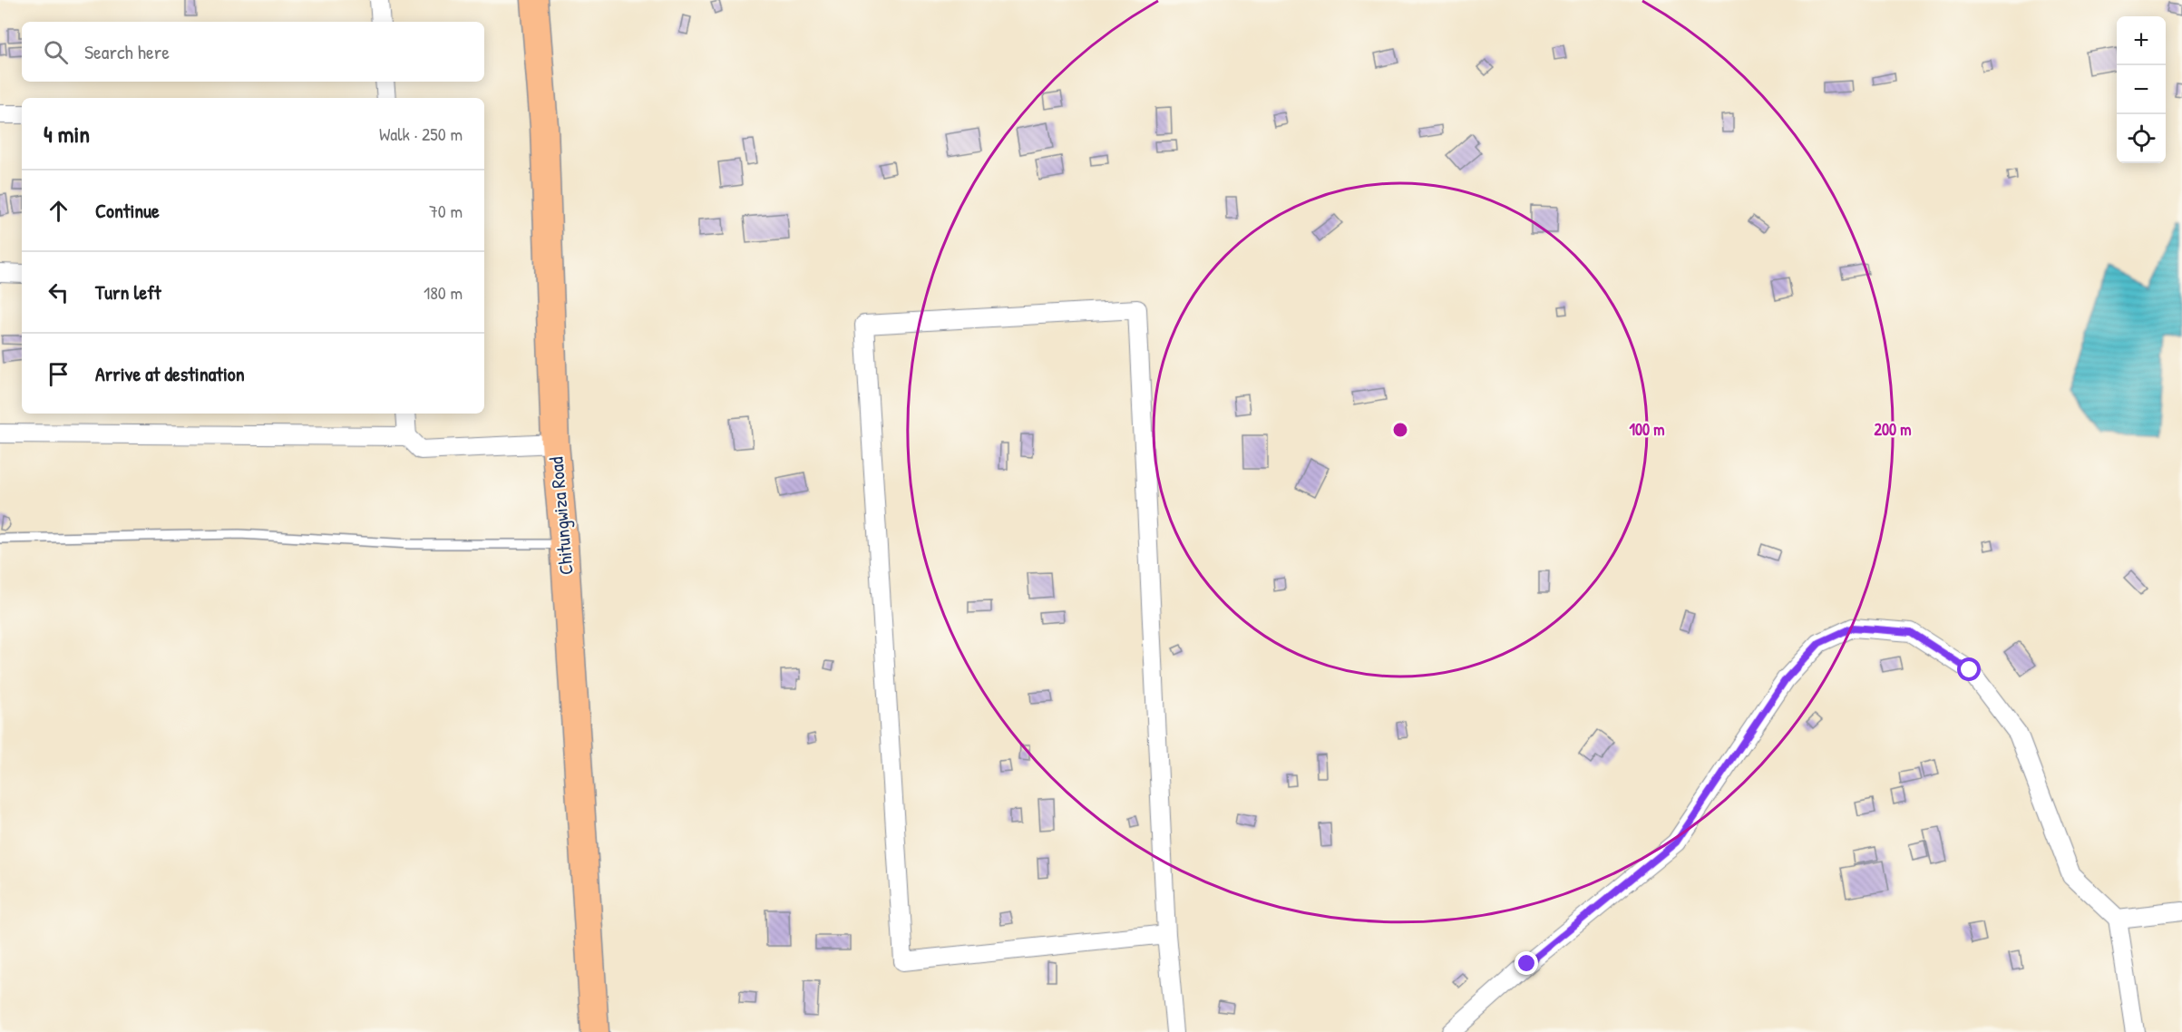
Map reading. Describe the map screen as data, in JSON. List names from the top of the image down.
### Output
{
  "streets": {
    "main road": ["Chitungwiza Road"]
  },
  "page": {
    "map_buttons": ["+", "−"],
    "search": "Search here",
    "heading": ["4 min", "Walk · 250 m"],
    "list": [
      ["Continue", "70 m"],
      ["Turn left", "180 m"],
      "Arrive at destination"
    ]
  },
  "rings": ["100 m", "200 m"]
}
